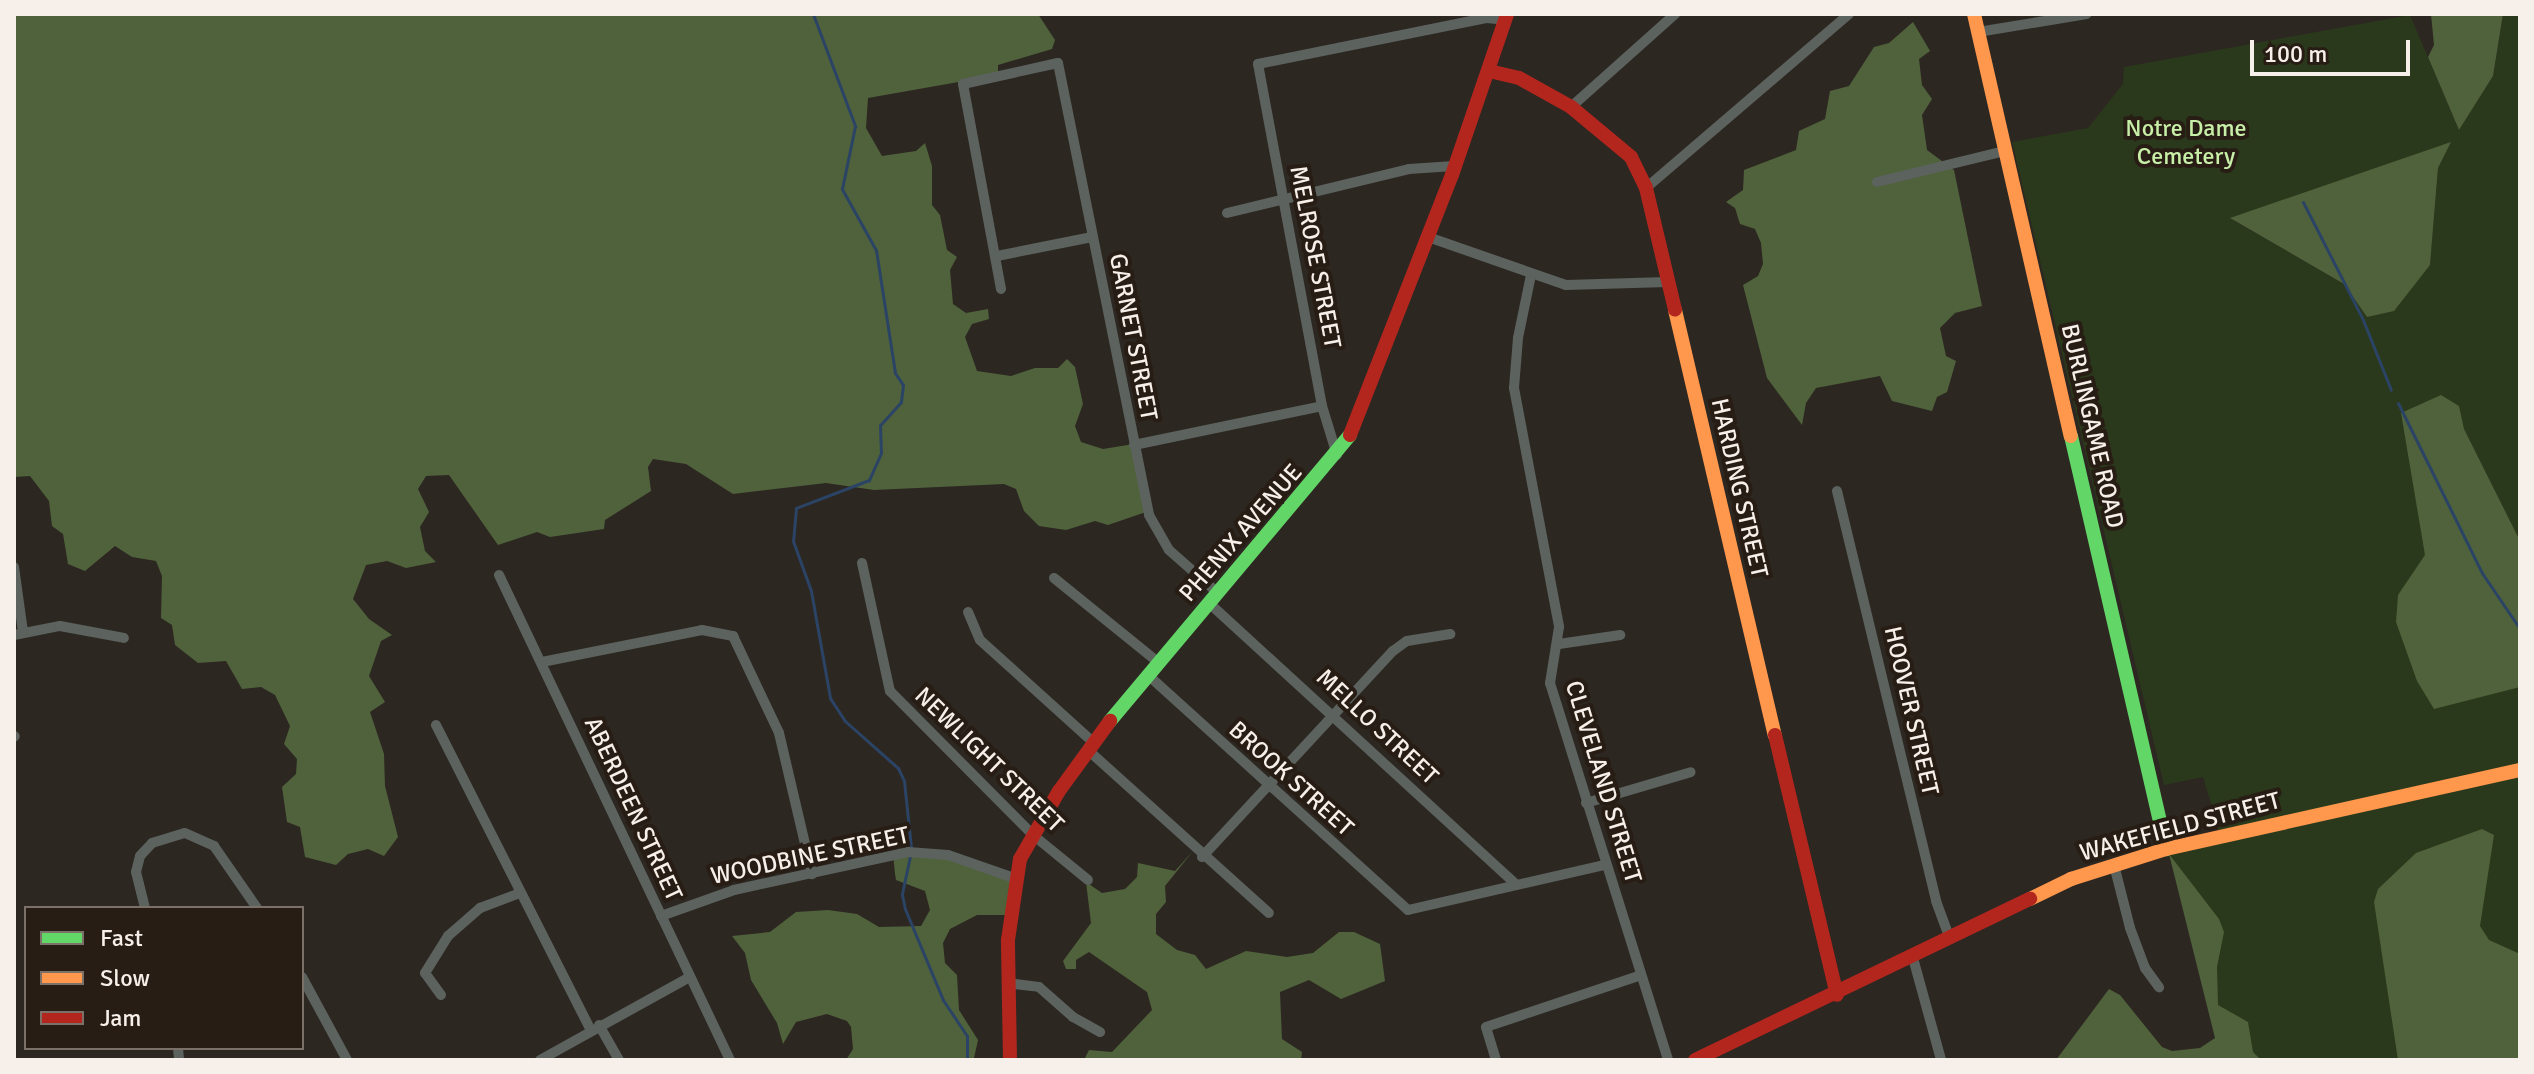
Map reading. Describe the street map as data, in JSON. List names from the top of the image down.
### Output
{
  "streets": {
    "street": [
      "MELROSE STREET",
      "GARNET STREET",
      "BURLINGAME ROAD",
      "HARDING STREET",
      "PHENIX AVENUE",
      "HOOVER STREET",
      "MELLO STREET",
      "NEWLIGHT STREET",
      "BROOK STREET",
      "CLEVELAND STREET",
      "ABERDEEN STREET",
      "WAKEFIELD STREET",
      "WOODBINE STREET"
    ]
  },
  "crossings": [
    ["MELROSE STREET", "PHENIX AVENUE"],
    ["GARNET STREET", "PHENIX AVENUE"],
    ["GARNET STREET", "MELLO STREET"],
    ["BURLINGAME ROAD", "WAKEFIELD STREET"],
    ["HARDING STREET", "PHENIX AVENUE"],
    ["HARDING STREET", "WAKEFIELD STREET"],
    ["PHENIX AVENUE", "MELLO STREET"],
    ["PHENIX AVENUE", "NEWLIGHT STREET"],
    ["PHENIX AVENUE", "BROOK STREET"],
    ["PHENIX AVENUE", "WOODBINE STREET"],
    ["HOOVER STREET", "WAKEFIELD STREET"],
    ["MELLO STREET", "BROOK STREET"],
    ["ABERDEEN STREET", "WOODBINE STREET"]
  ],
  "parks": ["Notre Dame Cemetery"],
  "legend": ["Fast", "Slow", "Jam"],
  "scale_bar": "100 m"
}
